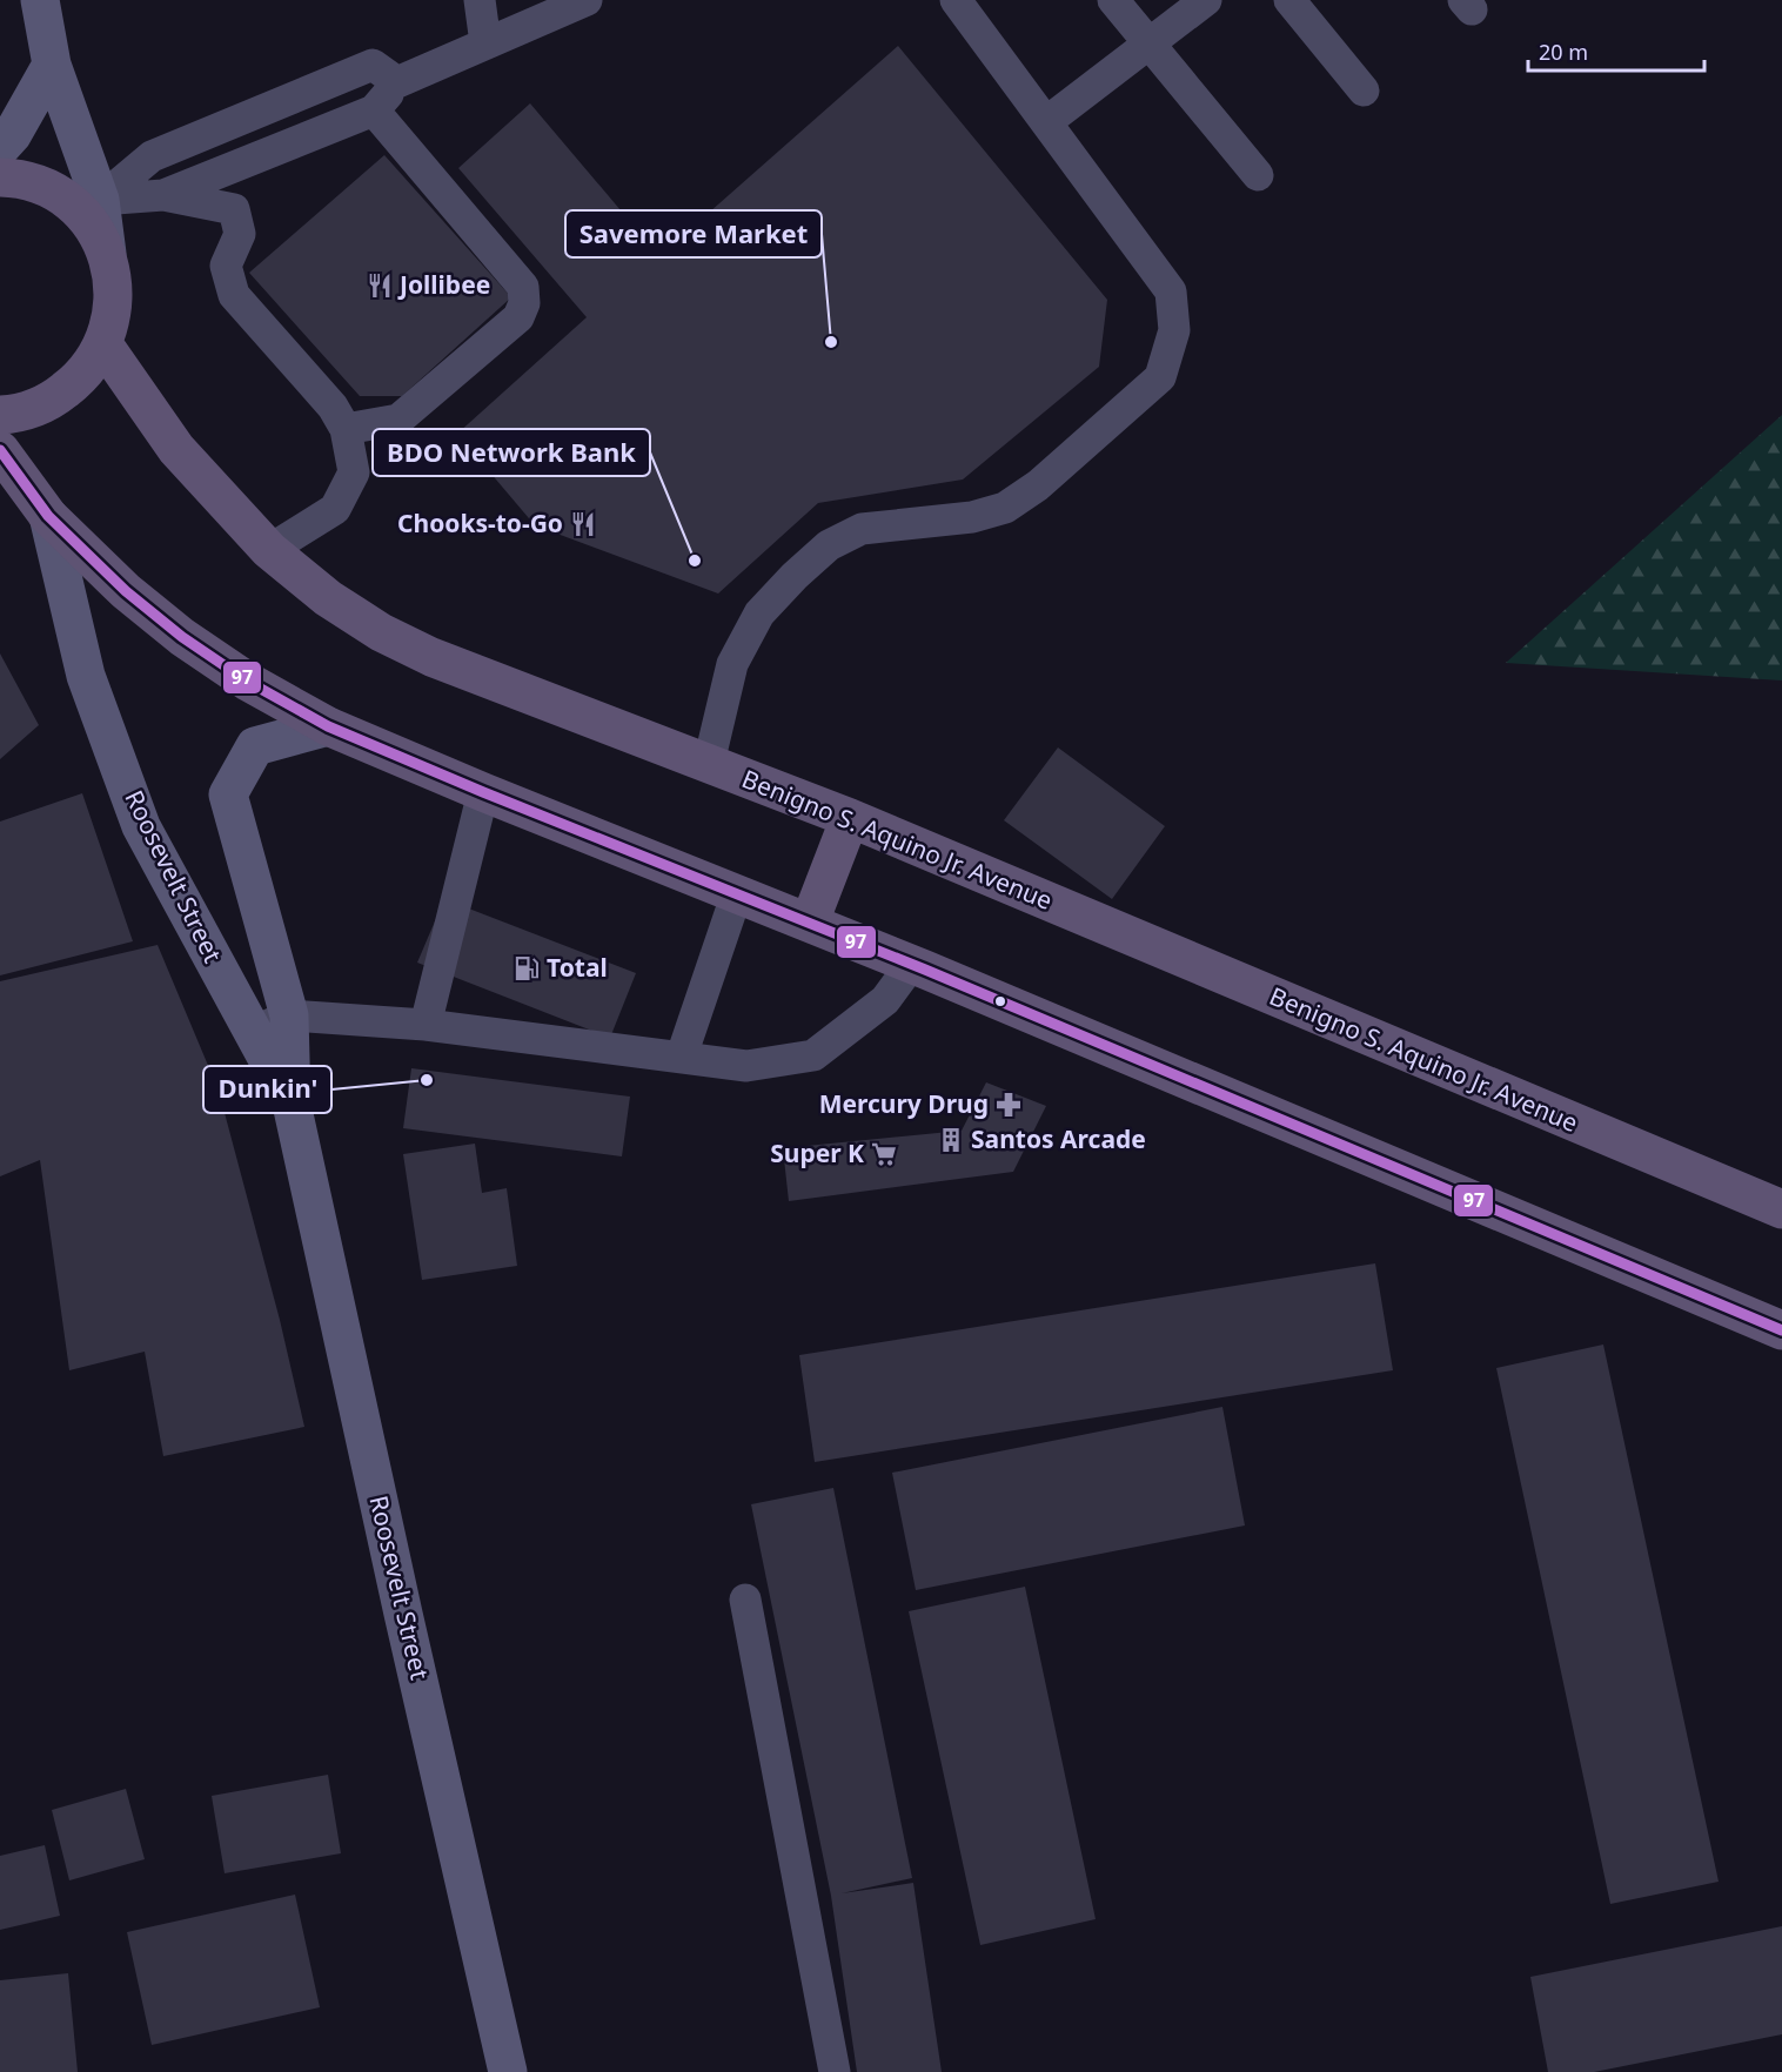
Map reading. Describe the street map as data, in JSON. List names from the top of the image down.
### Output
{
  "streets": {
    "main road": ["Benigno S. Aquino Jr. Avenue", "Roosevelt Street"]
  },
  "places": {
    "restaurant": ["Jollibee", "Chooks-to-Go"],
    "other": ["Savemore Market", "BDO Network Bank", "Dunkin'"],
    "fuel station": ["Total"],
    "pharmacy": ["Mercury Drug"],
    "building": ["Santos Arcade"],
    "supermarket": ["Super K"]
  },
  "lines": ["transit line 97"],
  "scale_bar": "20 m"
}
